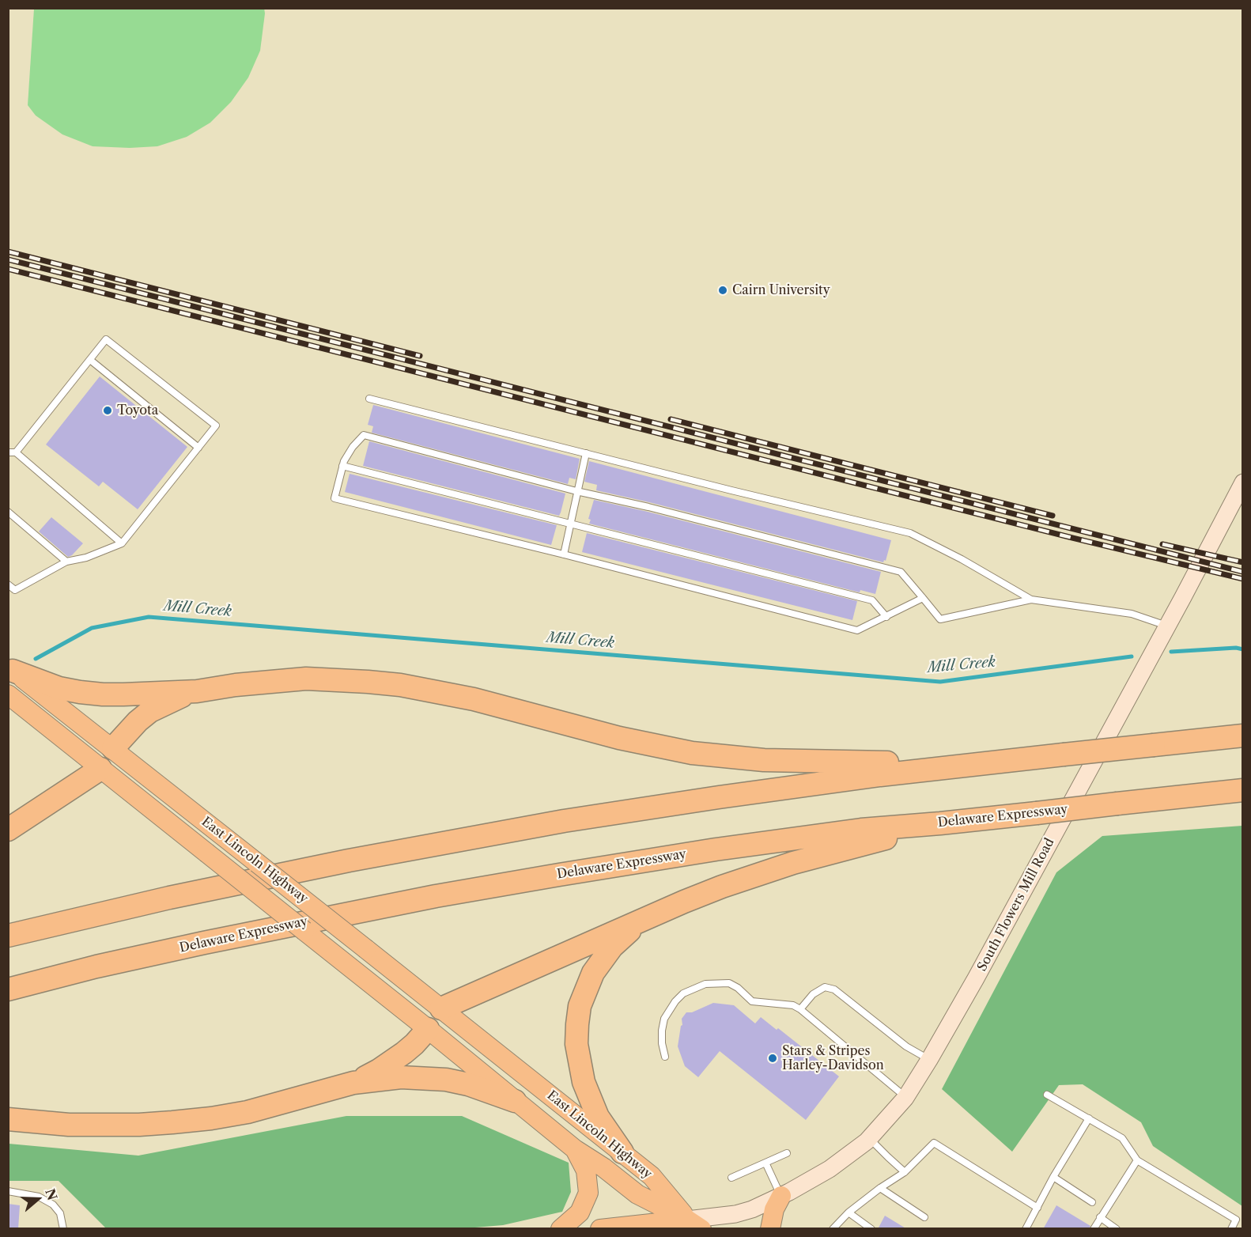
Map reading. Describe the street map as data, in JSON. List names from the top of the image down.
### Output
{
  "streets": {
    "highway": ["Delaware Expressway"],
    "main road": ["East Lincoln Highway", "South Flowers Mill Road"]
  },
  "crossings": [
    ["East Lincoln Highway", "South Flowers Mill Road"]
  ],
  "water": ["Mill Creek"],
  "places": ["Cairn University", "Toyota", "Stars & Stripes Harley-Davidson"],
  "north": "right"
}
